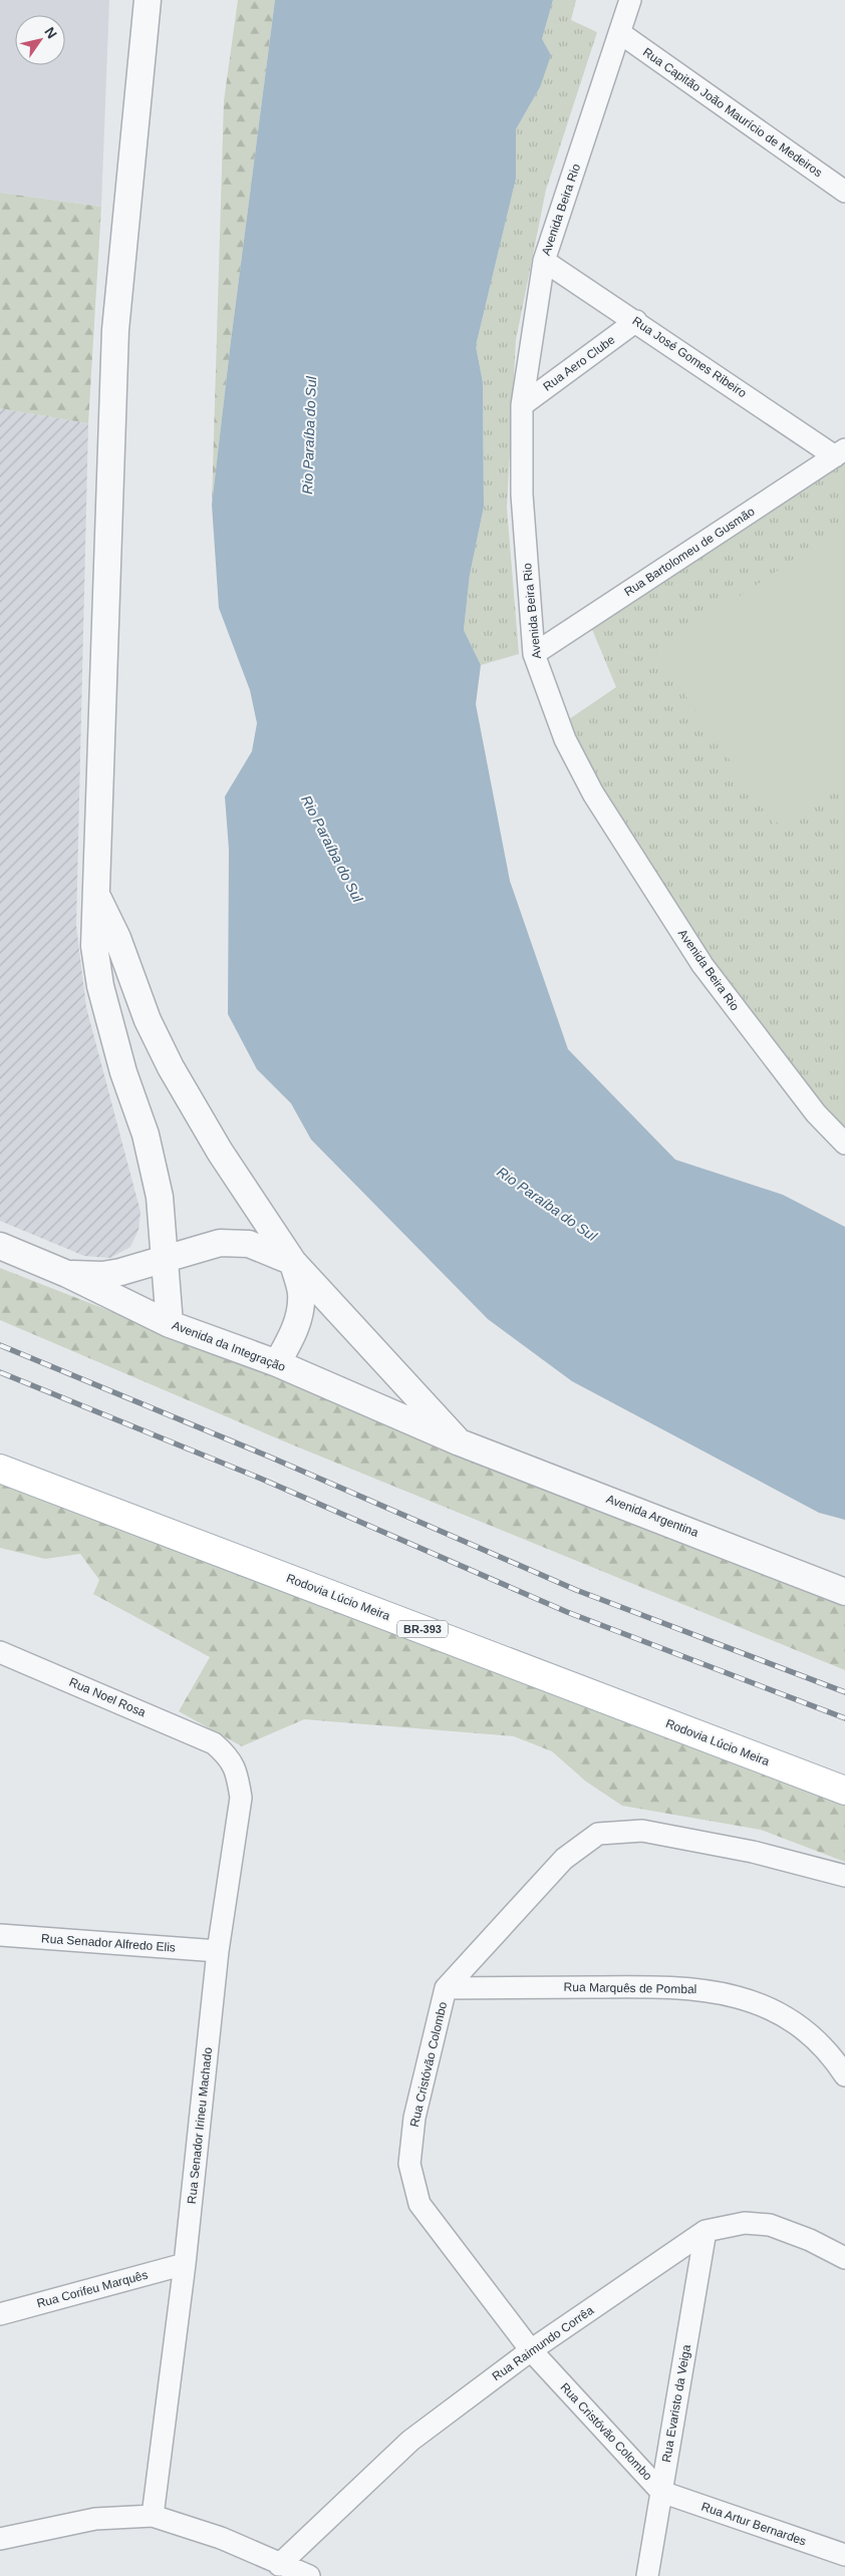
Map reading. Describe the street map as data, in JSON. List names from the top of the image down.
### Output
{
  "streets": {
    "main road": ["Rodovia Lúcio Meira", "BR-393"],
    "street": [
      "Rua Capitão João Maurício de Medeiros",
      "Avenida Beira Rio",
      "Rua José Gomes Ribeiro",
      "Rua Aero Clube",
      "Rua Bartolomeu de Gusmão",
      "Avenida da Integração",
      "Avenida Argentina",
      "Rua Noel Rosa",
      "Rua Senador Alfredo Elis",
      "Rua Marquês de Pombal",
      "Rua Cristóvão Colombo",
      "Rua Senador Irineu Machado",
      "Rua Corifeu Marquês",
      "Rua Raimundo Corrêa",
      "Rua Evaristo da Veiga",
      "Rua Artur Bernardes"
    ]
  },
  "crossings": [
    ["Rua Capitão João Maurício de Medeiros", "Avenida Beira Rio"],
    ["Avenida Beira Rio", "Rua José Gomes Ribeiro"],
    ["Avenida Beira Rio", "Rua Aero Clube"],
    ["Avenida Beira Rio", "Rua Bartolomeu de Gusmão"],
    ["Rua José Gomes Ribeiro", "Rua Aero Clube"],
    ["Rua José Gomes Ribeiro", "Rua Bartolomeu de Gusmão"],
    ["Avenida da Integração", "Avenida Argentina"],
    ["Rua Noel Rosa", "Rua Senador Irineu Machado"],
    ["Rua Senador Alfredo Elis", "Rua Senador Irineu Machado"],
    ["Rua Marquês de Pombal", "Rua Cristóvão Colombo"],
    ["Rua Cristóvão Colombo", "Rua Raimundo Corrêa"],
    ["Rua Cristóvão Colombo", "Rua Evaristo da Veiga"],
    ["Rua Cristóvão Colombo", "Rua Artur Bernardes"],
    ["Rua Senador Irineu Machado", "Rua Corifeu Marquês"],
    ["Rua Raimundo Corrêa", "Rua Evaristo da Veiga"],
    ["Rua Evaristo da Veiga", "Rua Artur Bernardes"]
  ],
  "water": ["Rio Paraíba do Sul"],
  "north": "top right"
}
